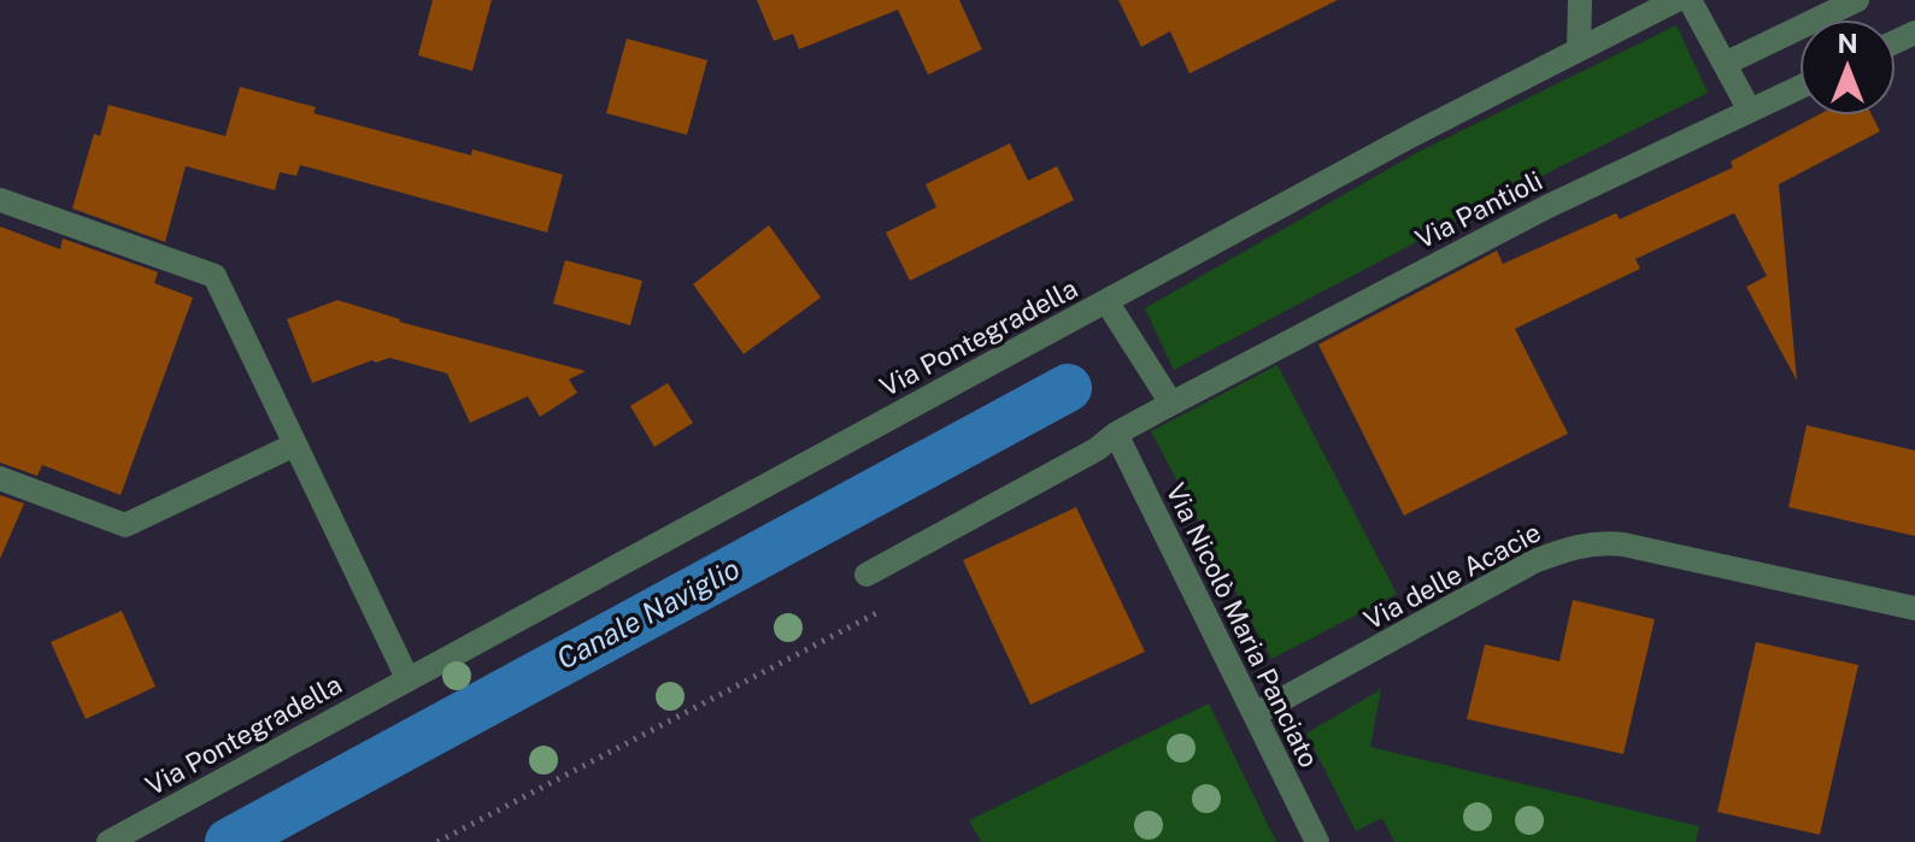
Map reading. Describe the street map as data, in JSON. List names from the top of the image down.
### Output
{
  "streets": {
    "street": [
      "Via Pantioli",
      "Via Pontegradella",
      "Via delle Acacie",
      "Via Nicolò Maria Panciato"
    ]
  },
  "crossings": [
    ["Via Pantioli", "Via Nicolò Maria Panciato"],
    ["Via delle Acacie", "Via Nicolò Maria Panciato"]
  ],
  "water": ["Canale Naviglio"],
  "north": "top"
}
